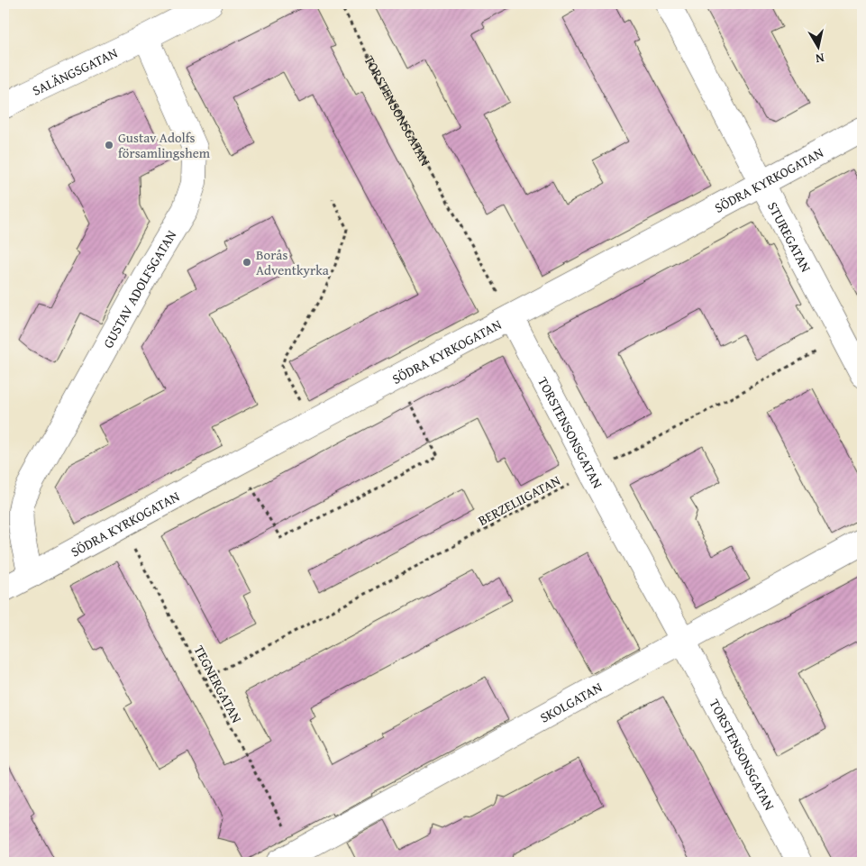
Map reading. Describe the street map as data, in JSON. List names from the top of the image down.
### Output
{
  "streets": {
    "street": [
      "SALÄNGSGATAN",
      "TORSTENSONSGATAN",
      "SÖDRA KYRKOGATAN",
      "STUREGATAN",
      "GUSTAV ADOLFSGATAN",
      "SKOLGATAN"
    ],
    "path": ["BERZELIIGATAN", "TEGNERGATAN"]
  },
  "crossings": [
    ["SALÄNGSGATAN", "GUSTAV ADOLFSGATAN"],
    ["TORSTENSONSGATAN", "SÖDRA KYRKOGATAN"],
    ["TORSTENSONSGATAN", "BERZELIIGATAN"],
    ["TORSTENSONSGATAN", "SKOLGATAN"],
    ["SÖDRA KYRKOGATAN", "STUREGATAN"],
    ["SÖDRA KYRKOGATAN", "GUSTAV ADOLFSGATAN"],
    ["SÖDRA KYRKOGATAN", "TEGNERGATAN"],
    ["STUREGATAN", "BERZELIIGATAN"],
    ["BERZELIIGATAN", "TEGNERGATAN"],
    ["TEGNERGATAN", "SKOLGATAN"]
  ],
  "places": ["Gustav Adolfs församlingshem", "Borås Adventkyrka"],
  "north": "bottom"
}
